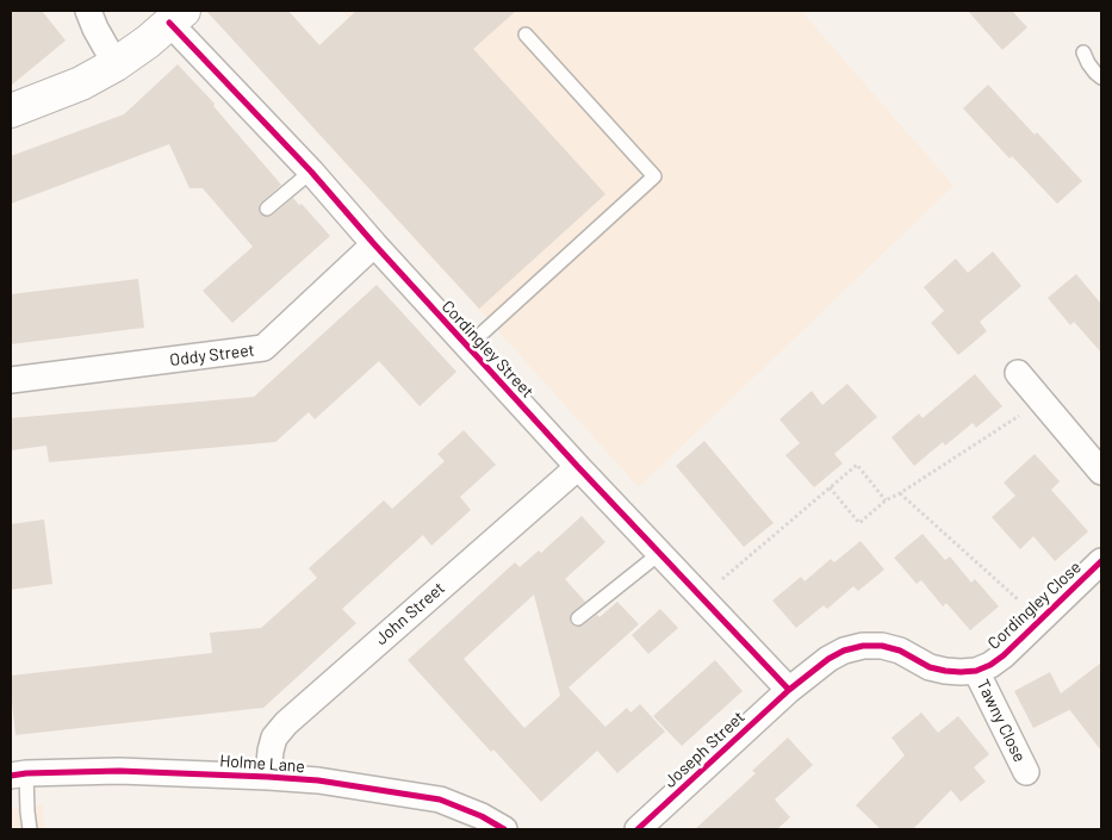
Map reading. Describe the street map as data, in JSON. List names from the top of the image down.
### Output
{
  "streets": {
    "street": [
      "Cordingley Street",
      "Oddy Street",
      "Cordingley Close",
      "John Street",
      "Tawny Close",
      "Joseph Street",
      "Holme Lane"
    ]
  },
  "crossings": [
    ["Cordingley Street", "Oddy Street"],
    ["Cordingley Street", "Cordingley Close"],
    ["Cordingley Street", "John Street"],
    ["Cordingley Street", "Joseph Street"],
    ["Cordingley Close", "Tawny Close"],
    ["Cordingley Close", "Joseph Street"],
    ["John Street", "Holme Lane"]
  ]
}
